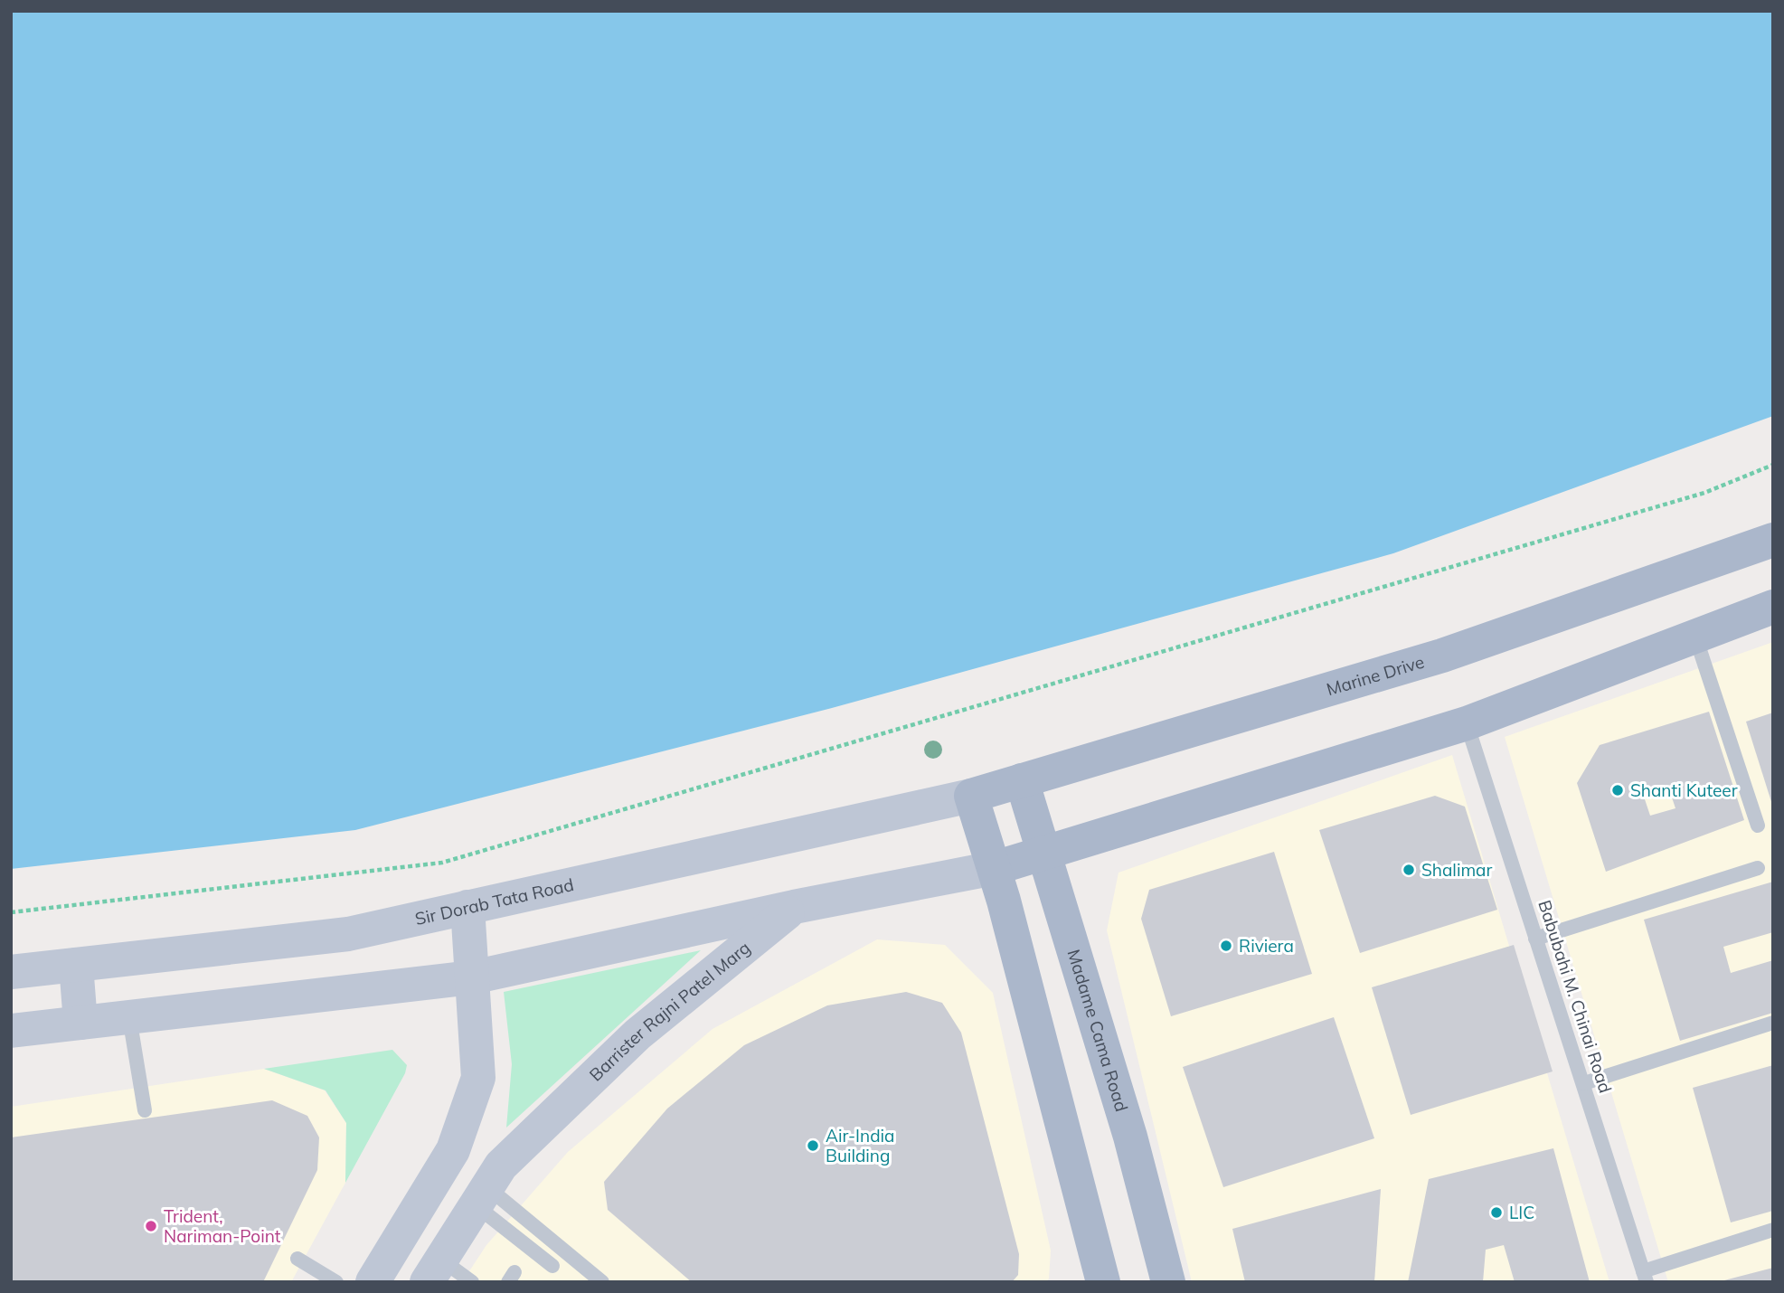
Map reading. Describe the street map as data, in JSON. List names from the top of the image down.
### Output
{
  "streets": {
    "main road": ["Marine Drive", "Madame Cama Road"],
    "street": ["Sir Dorab Tata Road", "Barrister Rajni Patel Marg"],
    "lane": ["Babubahi M. Chinai Road"]
  },
  "crossings": [
    ["Marine Drive", "Sir Dorab Tata Road"],
    ["Marine Drive", "Madame Cama Road"]
  ],
  "places": [
    "Shanti Kuteer",
    "Shalimar",
    "Riviera",
    "Air-India Building",
    "LIC",
    "Trident, Nariman-Point"
  ]
}
